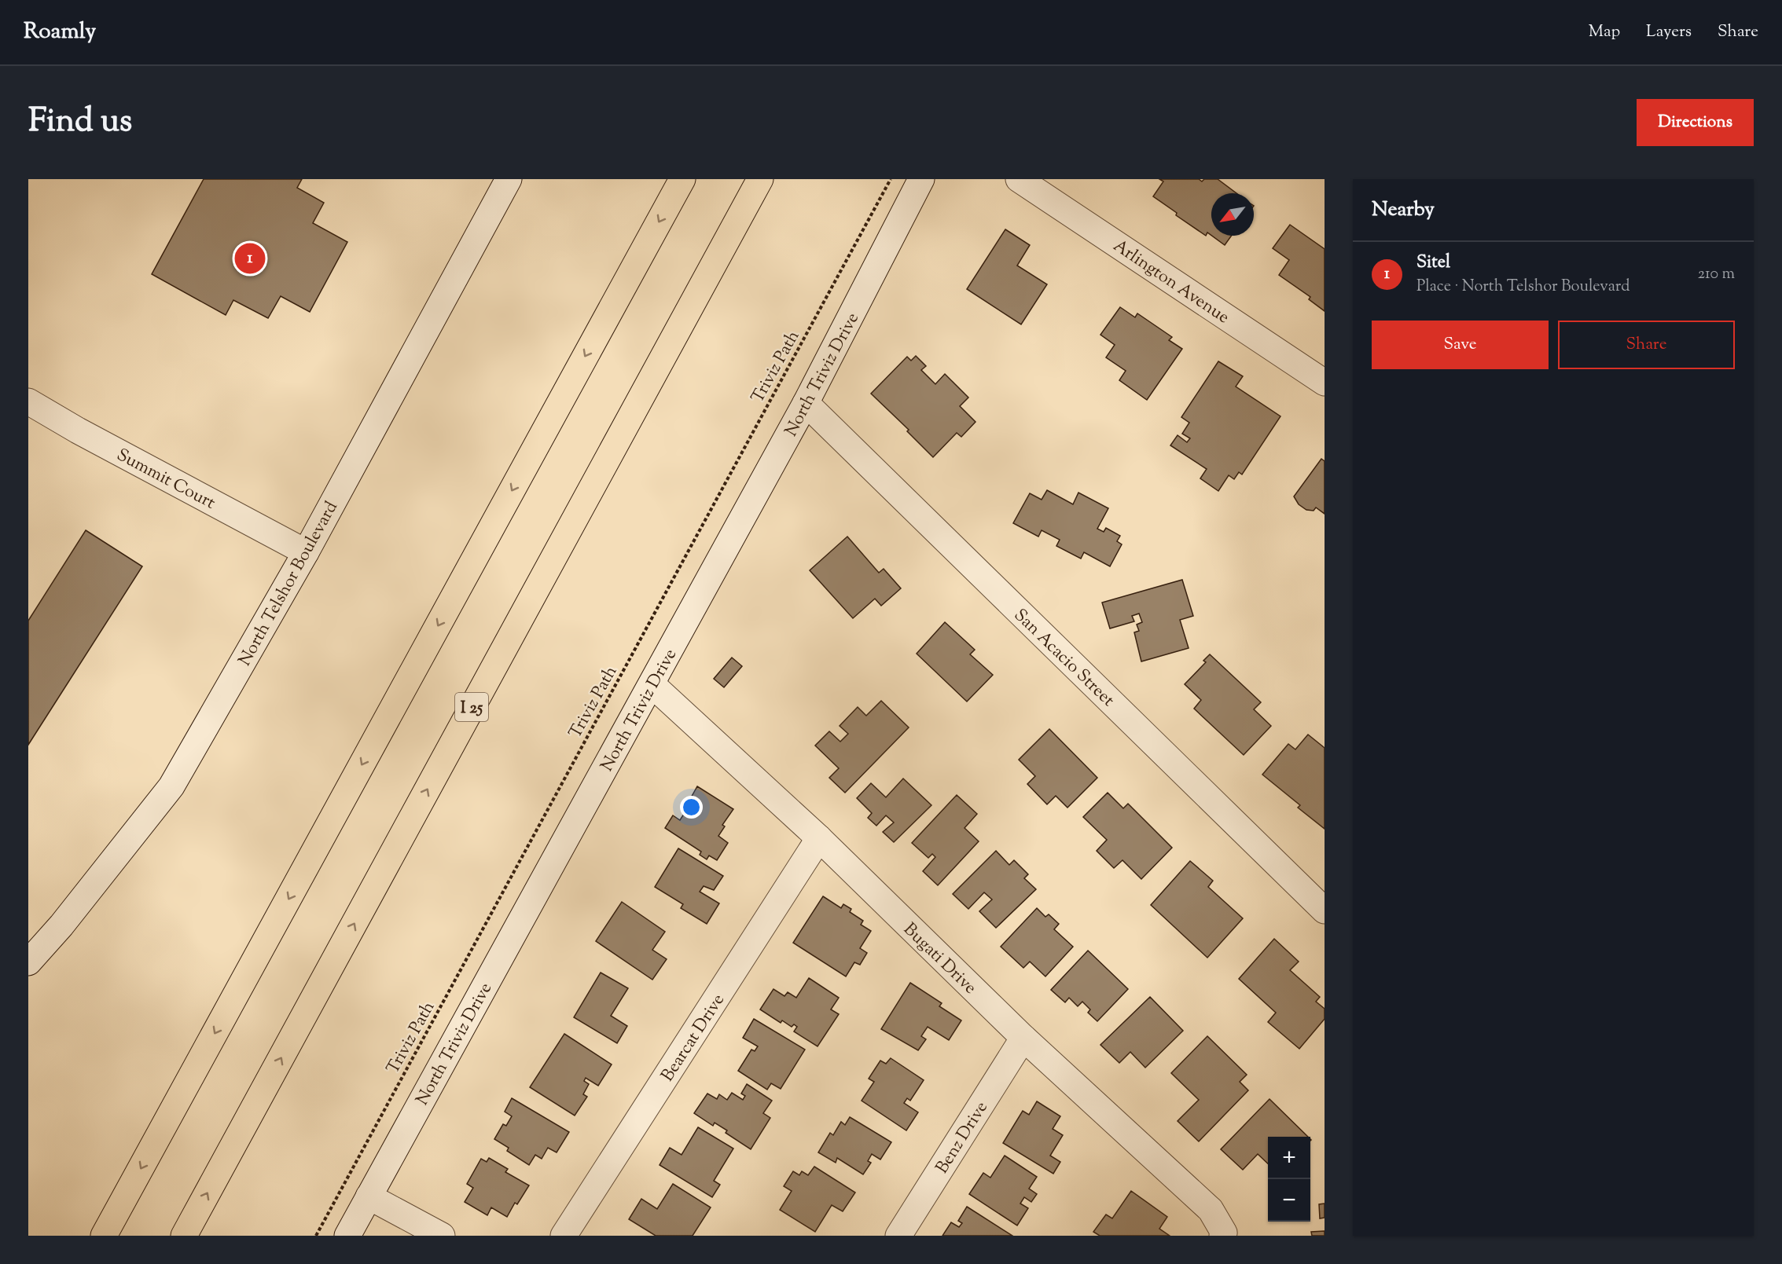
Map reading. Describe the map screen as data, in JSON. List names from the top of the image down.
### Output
{
  "streets": {
    "highway": ["I 25"],
    "street": [
      "Arlington Avenue",
      "North Triviz Drive",
      "Summit Court",
      "North Telshor Boulevard",
      "San Acacio Street",
      "Bugati Drive",
      "Bearcat Drive",
      "Benz Drive"
    ],
    "path": ["Triviz Path"]
  },
  "crossings": [
    ["North Triviz Drive", "San Acacio Street"],
    ["North Triviz Drive", "Bugati Drive"],
    ["Summit Court", "North Telshor Boulevard"],
    ["Bugati Drive", "Bearcat Drive"],
    ["Bugati Drive", "Benz Drive"]
  ],
  "north": "bottom left",
  "page": {
    "header": "Roamly",
    "nav": ["Map", "Layers", "Share"],
    "title": "Find us",
    "buttons": [
      "Directions",
      ["Save", "Share"]
    ],
    "heading": "Nearby",
    "list": [
      {
        "mark": "1",
        "name": "Sitel",
        "note": "Place · North Telshor Boulevard",
        "value": "210 m"
      }
    ],
    "pins": "1",
    "map_buttons": ["+", "−"]
  }
}
